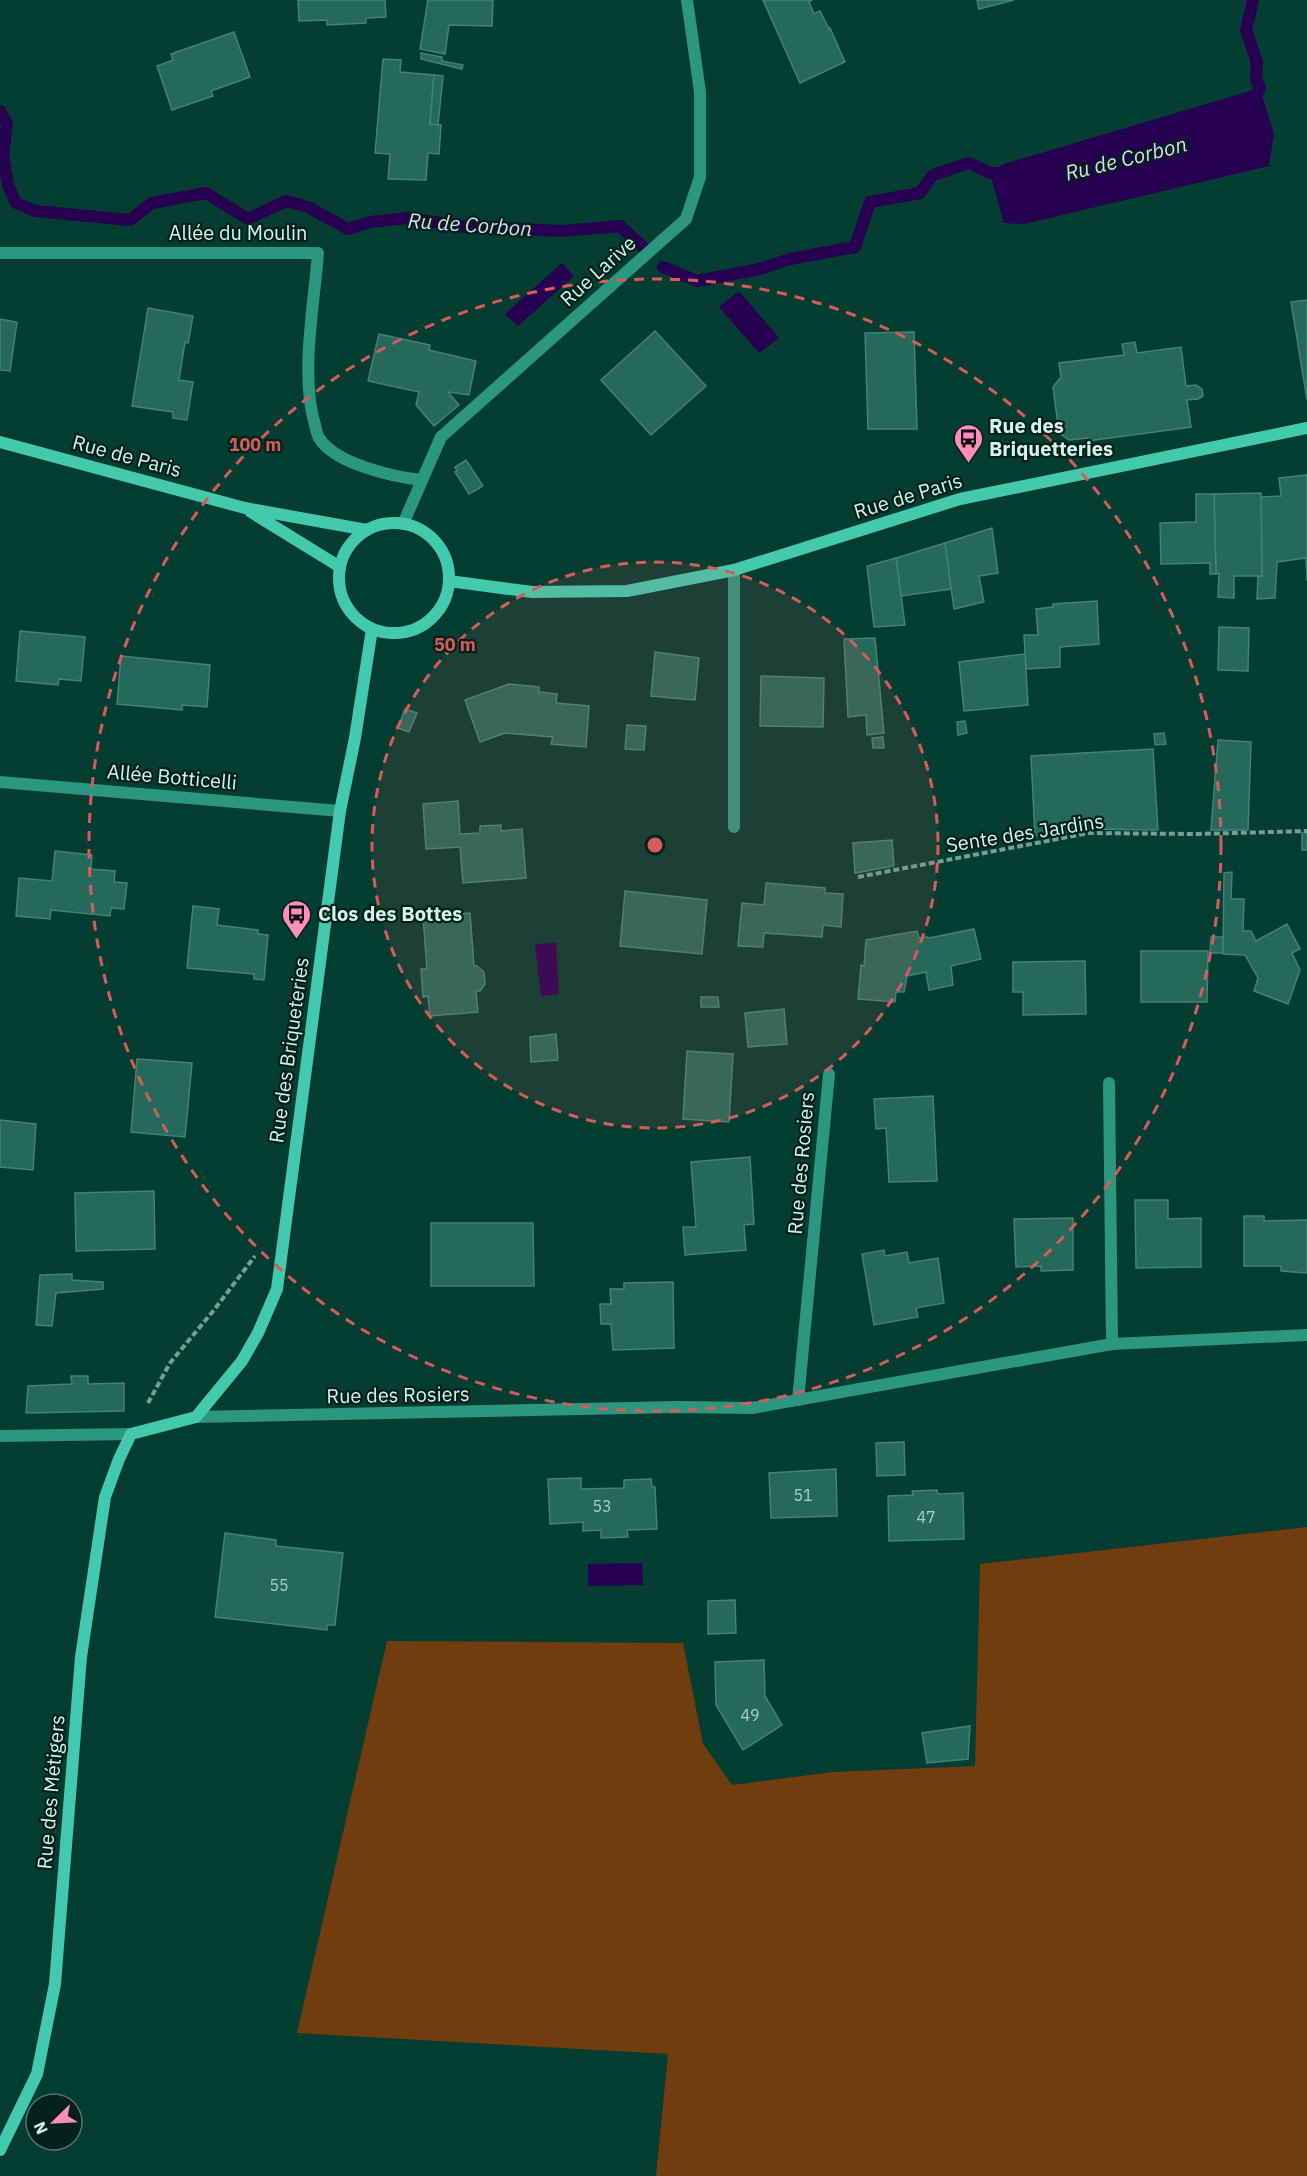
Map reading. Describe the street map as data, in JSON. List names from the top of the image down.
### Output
{
  "streets": {
    "main road": [
      "Rue de Paris",
      "Rue des Briqueteries",
      "Rue des Rosiers",
      "Rue des Métigers"
    ],
    "street": ["Allée du Moulin", "Rue Larive", "Allée Botticelli"],
    "path": ["Sente des Jardins"]
  },
  "crossings": [
    ["Allée du Moulin", "Rue Larive"],
    ["Rue Larive", "Rue de Paris"],
    ["Rue Larive", "Rue des Briqueteries"],
    ["Rue de Paris", "Rue des Briqueteries"],
    ["Allée Botticelli", "Rue des Briqueteries"],
    ["Rue des Briqueteries", "Rue des Rosiers"],
    ["Rue des Rosiers", "Rue des Métigers"]
  ],
  "water": ["Ru de Corbon"],
  "places": {
    "bus stop": ["Rue des Briquetteries", "Clos des Bottes"]
  },
  "house_numbers": [
    "51",
    "53",
    "47",
    "55",
    "49"
  ],
  "north": "bottom left",
  "rings": ["100 m", "50 m"]
}
